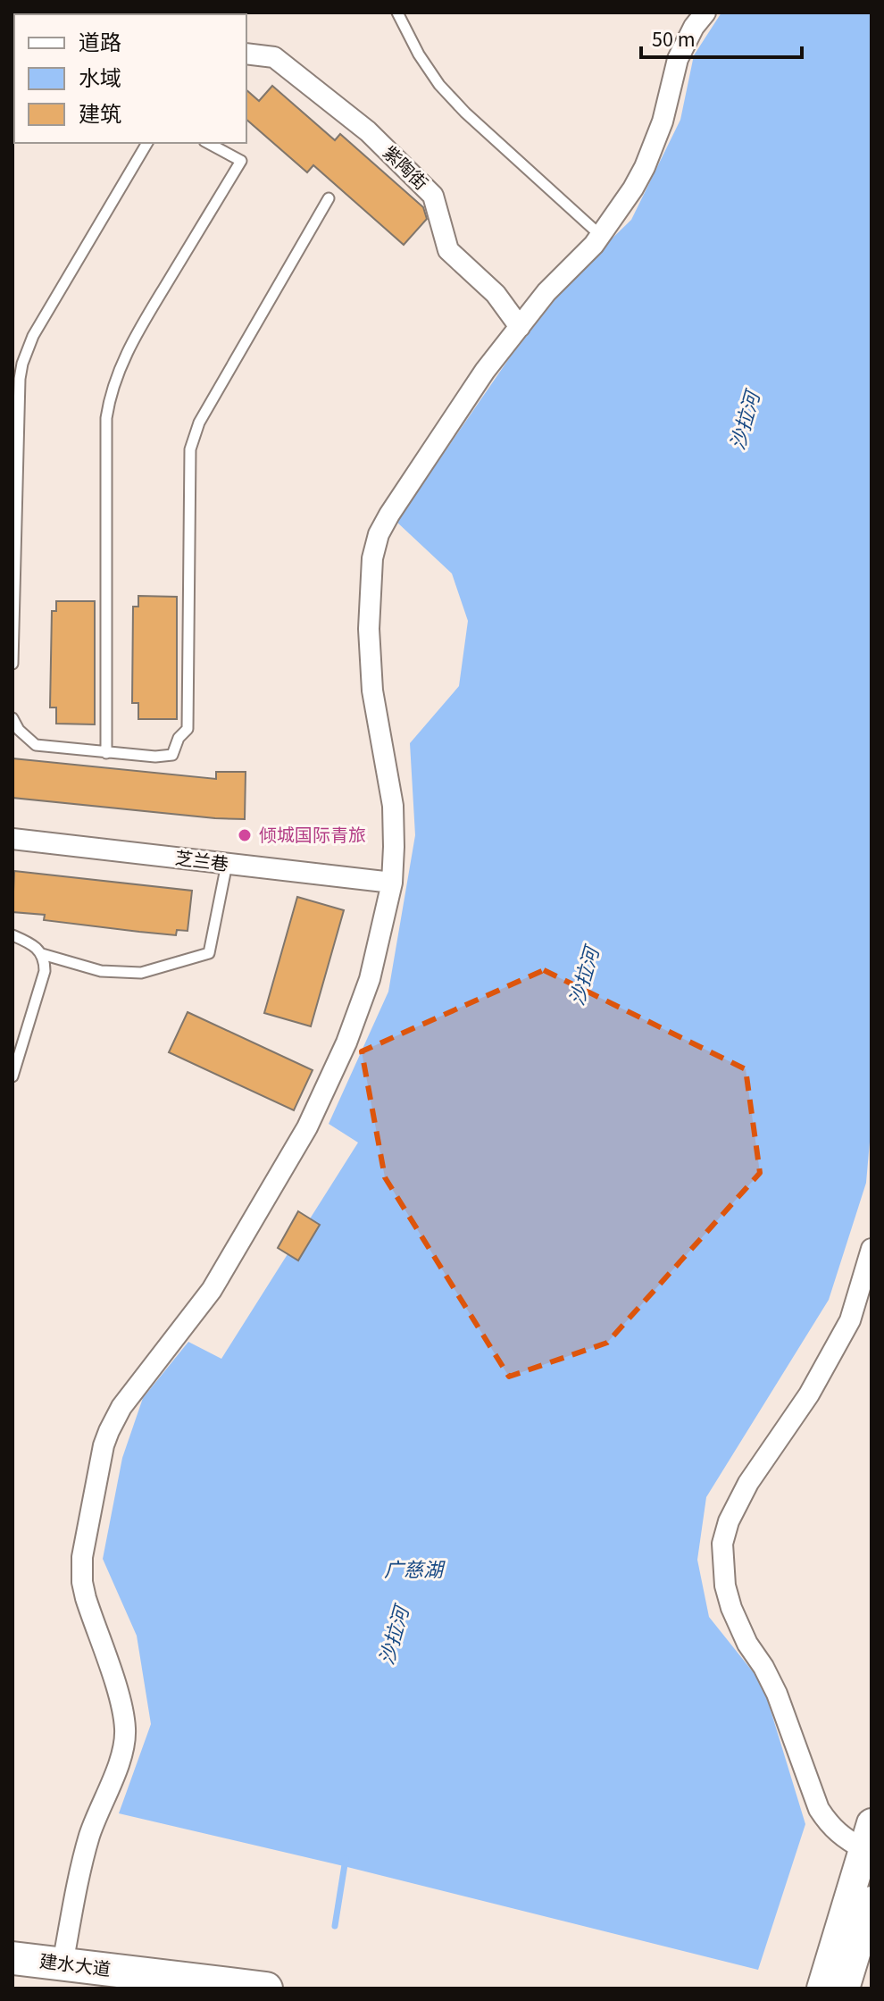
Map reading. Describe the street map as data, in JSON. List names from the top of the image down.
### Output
{
  "streets": {
    "main road": ["建水大道"],
    "street": ["紫陶街", "芝兰巷"]
  },
  "water": ["沙拉河", "广慈湖"],
  "places": ["倾城国际青旅"],
  "legend": ["道路", "水域", "建筑"],
  "scale_bar": "50 m"
}
